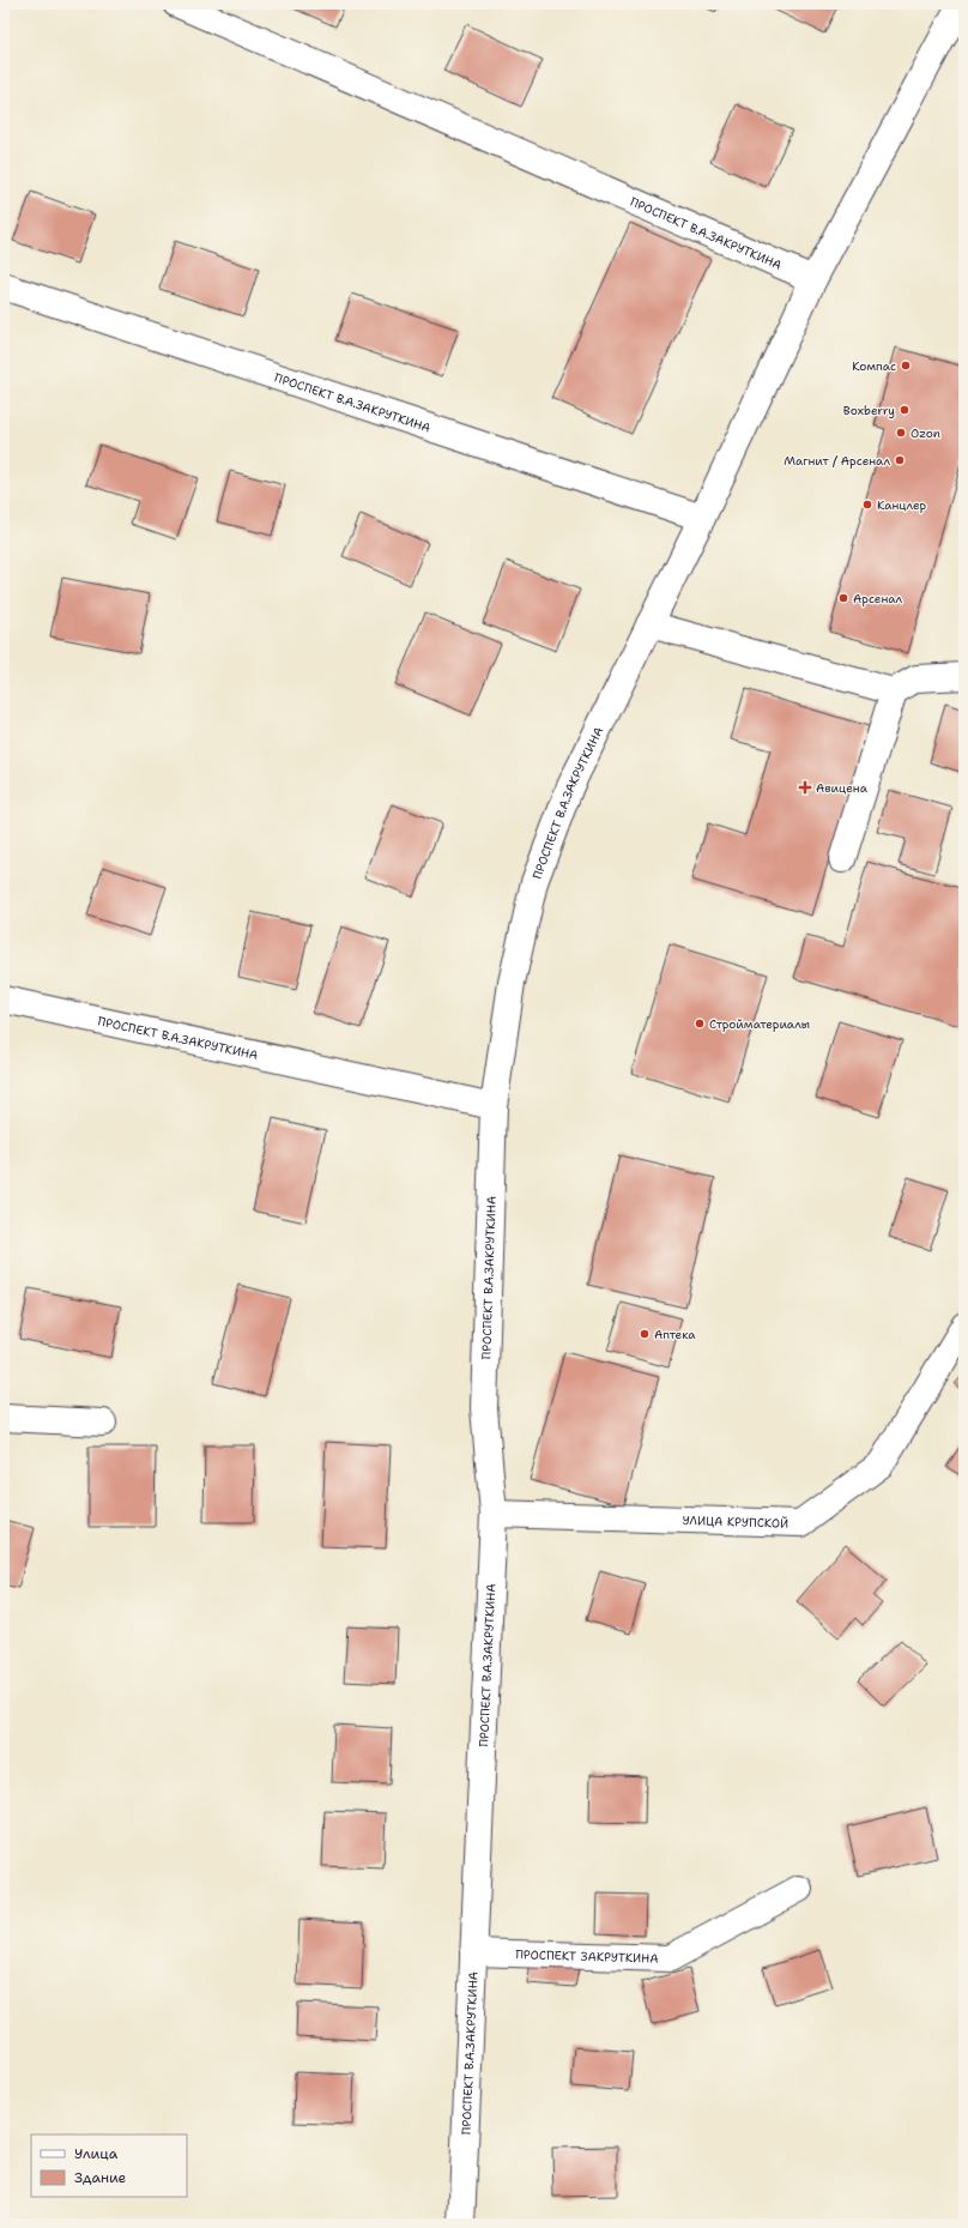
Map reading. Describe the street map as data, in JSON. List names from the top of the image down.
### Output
{
  "streets": {
    "street": ["ПРОСПЕКТ В.А.ЗАКРУТКИНА", "УЛИЦА КРУПСКОЙ", "ПРОСПЕКТ ЗАКРУТКИНА"]
  },
  "crossings": [
    ["ПРОСПЕКТ В.А.ЗАКРУТКИНА", "УЛИЦА КРУПСКОЙ"],
    ["ПРОСПЕКТ В.А.ЗАКРУТКИНА", "ПРОСПЕКТ ЗАКРУТКИНА"]
  ],
  "places": {
    "other": [
      "Компас",
      "Boxberry",
      "Ozon",
      "Магнит / Арсенал",
      "Канцлер",
      "Арсенал",
      "Стройматериалы",
      "Аптека"
    ],
    "health": ["Авицена"]
  },
  "legend": ["Улица", "Здание"]
}
